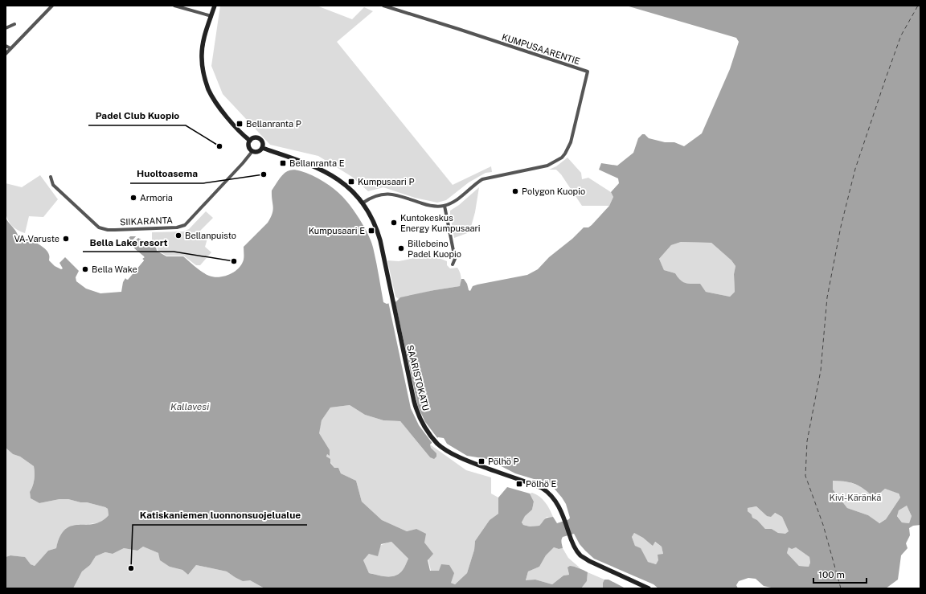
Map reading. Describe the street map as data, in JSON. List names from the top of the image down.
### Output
{
  "streets": {
    "main road": ["SAARISTOKATU"],
    "street": ["KUMPUSAARENTIE", "SIIKARANTA"]
  },
  "crossings": [
    ["SIIKARANTA", "SAARISTOKATU"]
  ],
  "water": ["Kallavesi"],
  "parks": ["Kivi-Käränkä"],
  "places": {
    "transit": [
      "Bellanranta P",
      "Bellanranta E",
      "Kumpusaari P",
      "Kumpusaari E",
      "Pölhö P",
      "Pölhö E"
    ],
    "other": [
      "Padel Club Kuopio",
      "Huoltoasema",
      "Polygon Kuopio",
      "Armoria",
      "Kuntokeskus Energy Kumpusaari",
      "Bellanpuisto",
      "VA-Varuste",
      "Billebeino Padel Kuopio",
      "Bella Lake resort",
      "Bella Wake",
      "Katiskaniemen luonnonsuojelualue"
    ]
  },
  "scale_bar": "100 m"
}
